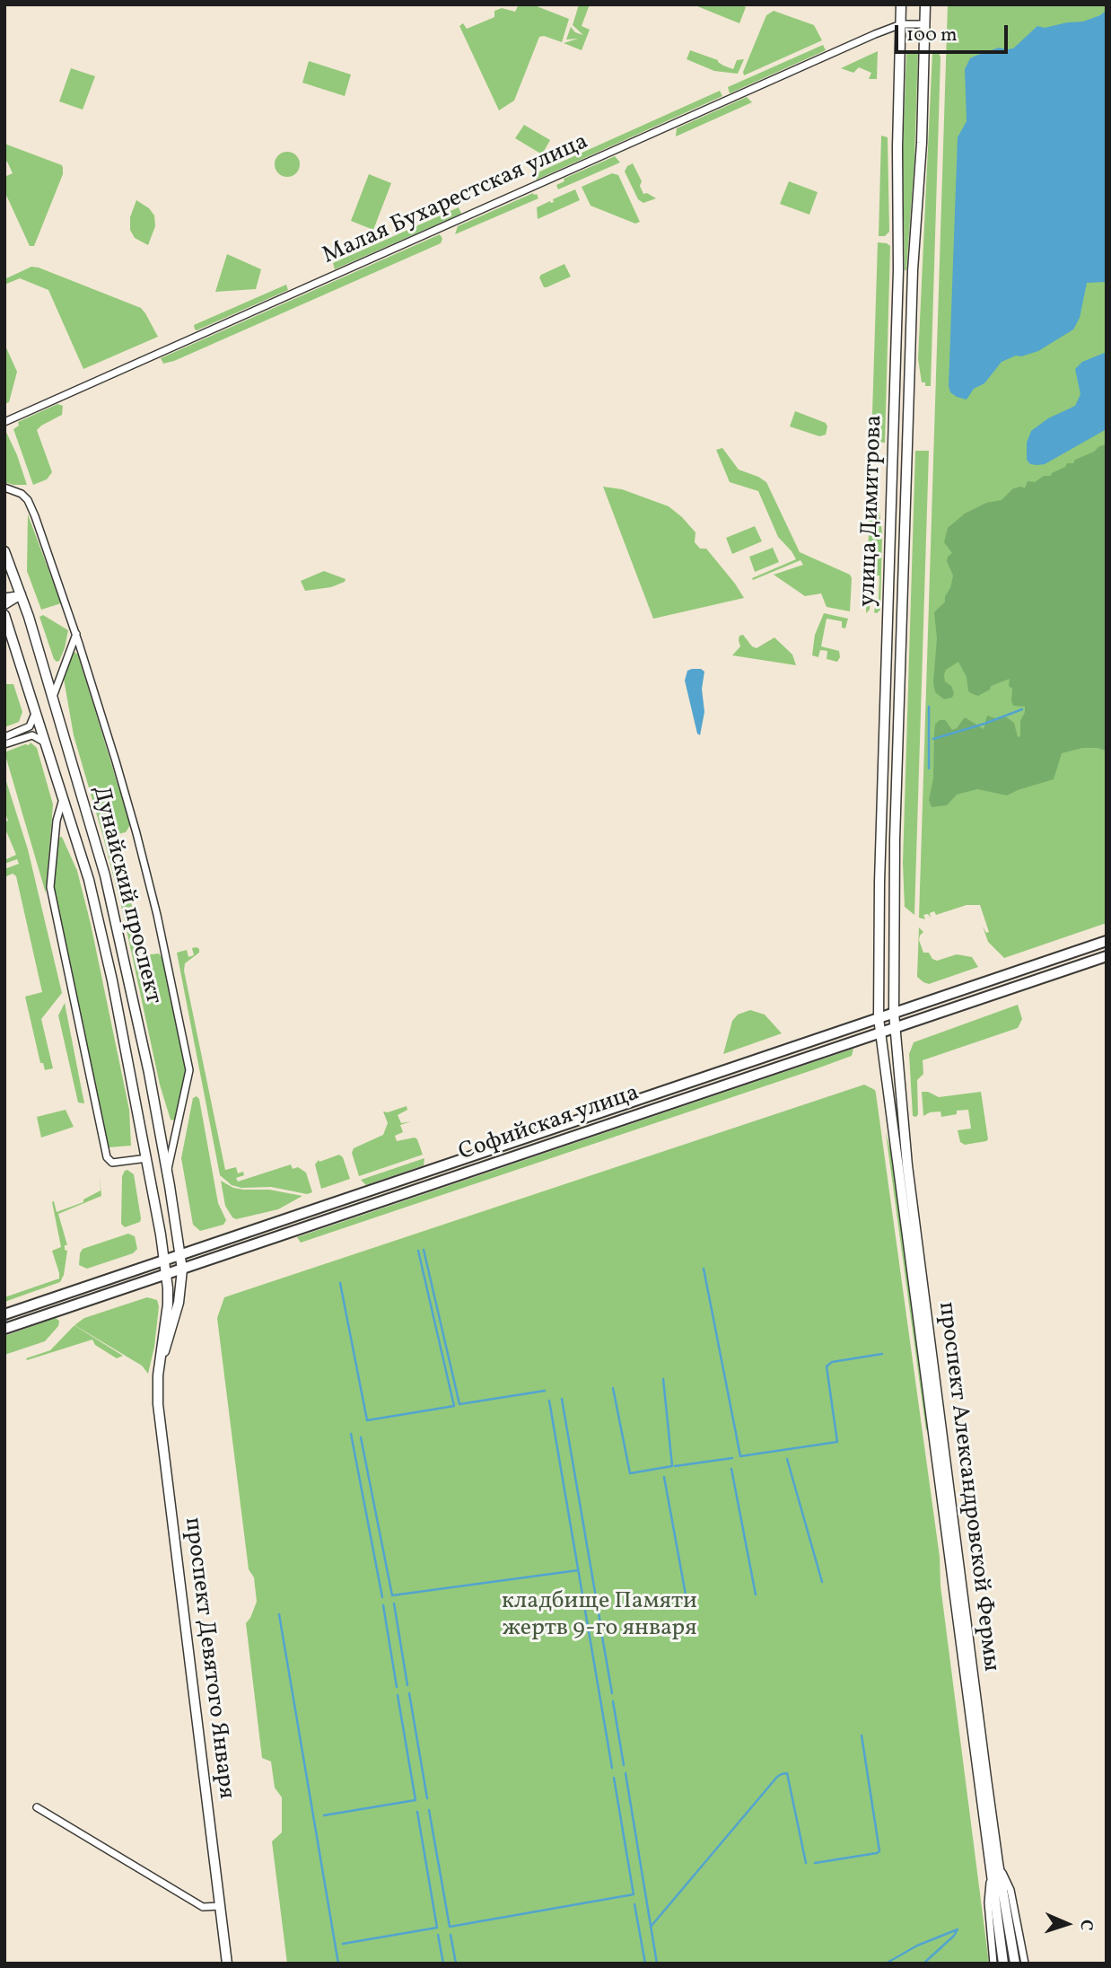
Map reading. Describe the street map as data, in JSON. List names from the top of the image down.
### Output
{
  "streets": {
    "main road": [
      "улица Димитрова",
      "Дунайский проспект",
      "Софийская улица",
      "проспект Александровской Фермы",
      "проспект Девятого Января"
    ],
    "street": ["Малая Бухарестская улица"]
  },
  "crossings": [
    ["Малая Бухарестская улица", "улица Димитрова"],
    ["улица Димитрова", "Софийская улица"],
    ["улица Димитрова", "проспект Александровской Фермы"],
    ["Дунайский проспект", "Софийская улица"],
    ["Дунайский проспект", "проспект Девятого Января"],
    ["Софийская улица", "проспект Александровской Фермы"],
    ["Софийская улица", "проспект Девятого Января"]
  ],
  "parks": ["кладбище Памяти жертв 9-го января"],
  "scale_bar": "100 m",
  "north": "right"
}
